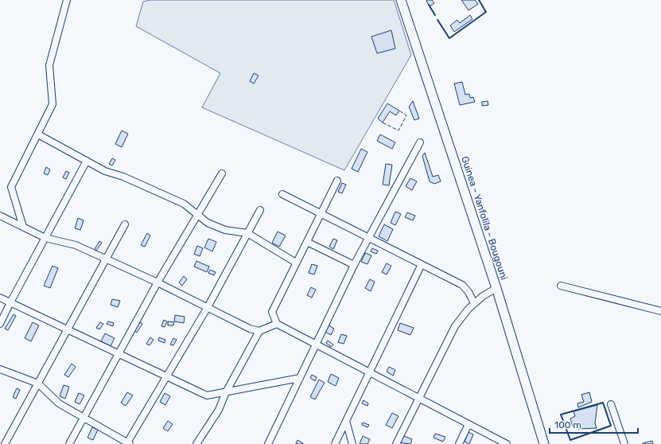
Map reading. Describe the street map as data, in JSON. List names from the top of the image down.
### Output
{
  "streets": {
    "main road": ["Guinea - Yanfolila - Bougouni"]
  },
  "scale_bar": "100 m"
}
